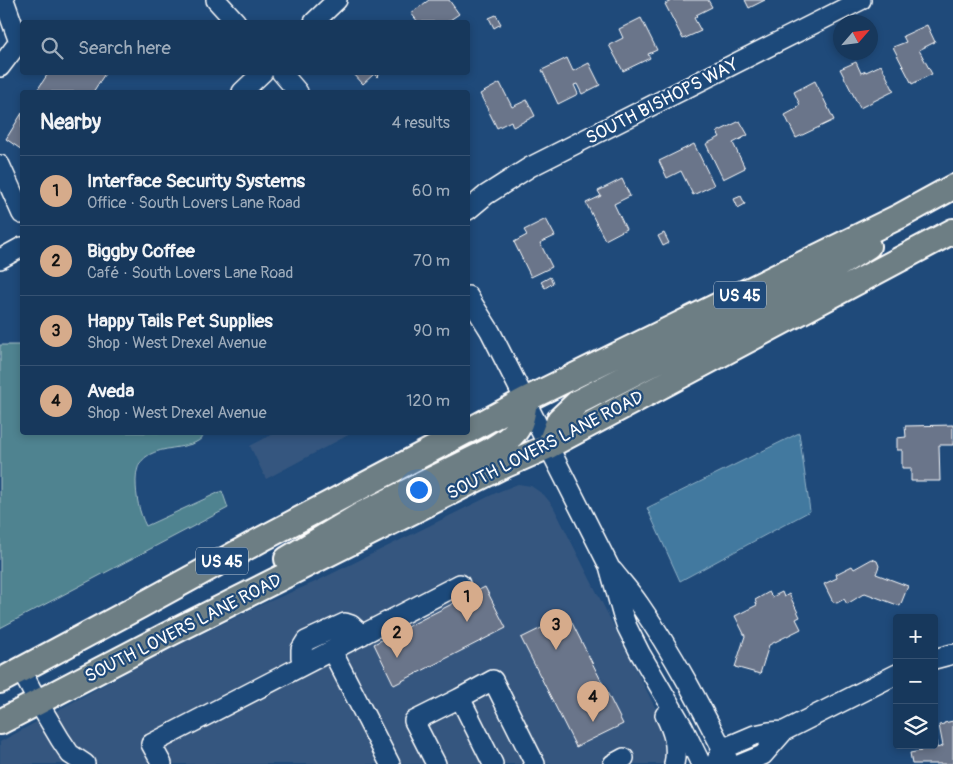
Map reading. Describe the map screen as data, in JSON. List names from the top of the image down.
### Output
{
  "streets": {
    "main road": ["US 45", "SOUTH LOVERS LANE ROAD"],
    "street": ["SOUTH BISHOPS WAY"]
  },
  "north": "top right",
  "page": {
    "search": "Search here",
    "heading": ["Nearby", "4 results"],
    "list": [
      {
        "mark": "1",
        "name": "Interface Security Systems",
        "note": "Office · South Lovers Lane Road",
        "value": "60 m"
      },
      {
        "mark": "2",
        "name": "Biggby Coffee",
        "note": "Café · South Lovers Lane Road",
        "value": "70 m"
      },
      {
        "mark": "3",
        "name": "Happy Tails Pet Supplies",
        "note": "Shop · West Drexel Avenue",
        "value": "90 m"
      },
      {
        "mark": "4",
        "name": "Aveda",
        "note": "Shop · West Drexel Avenue",
        "value": "120 m"
      }
    ],
    "pins": [
      "1",
      "3",
      "2",
      "4"
    ],
    "map_buttons": ["+", "−"]
  }
}
